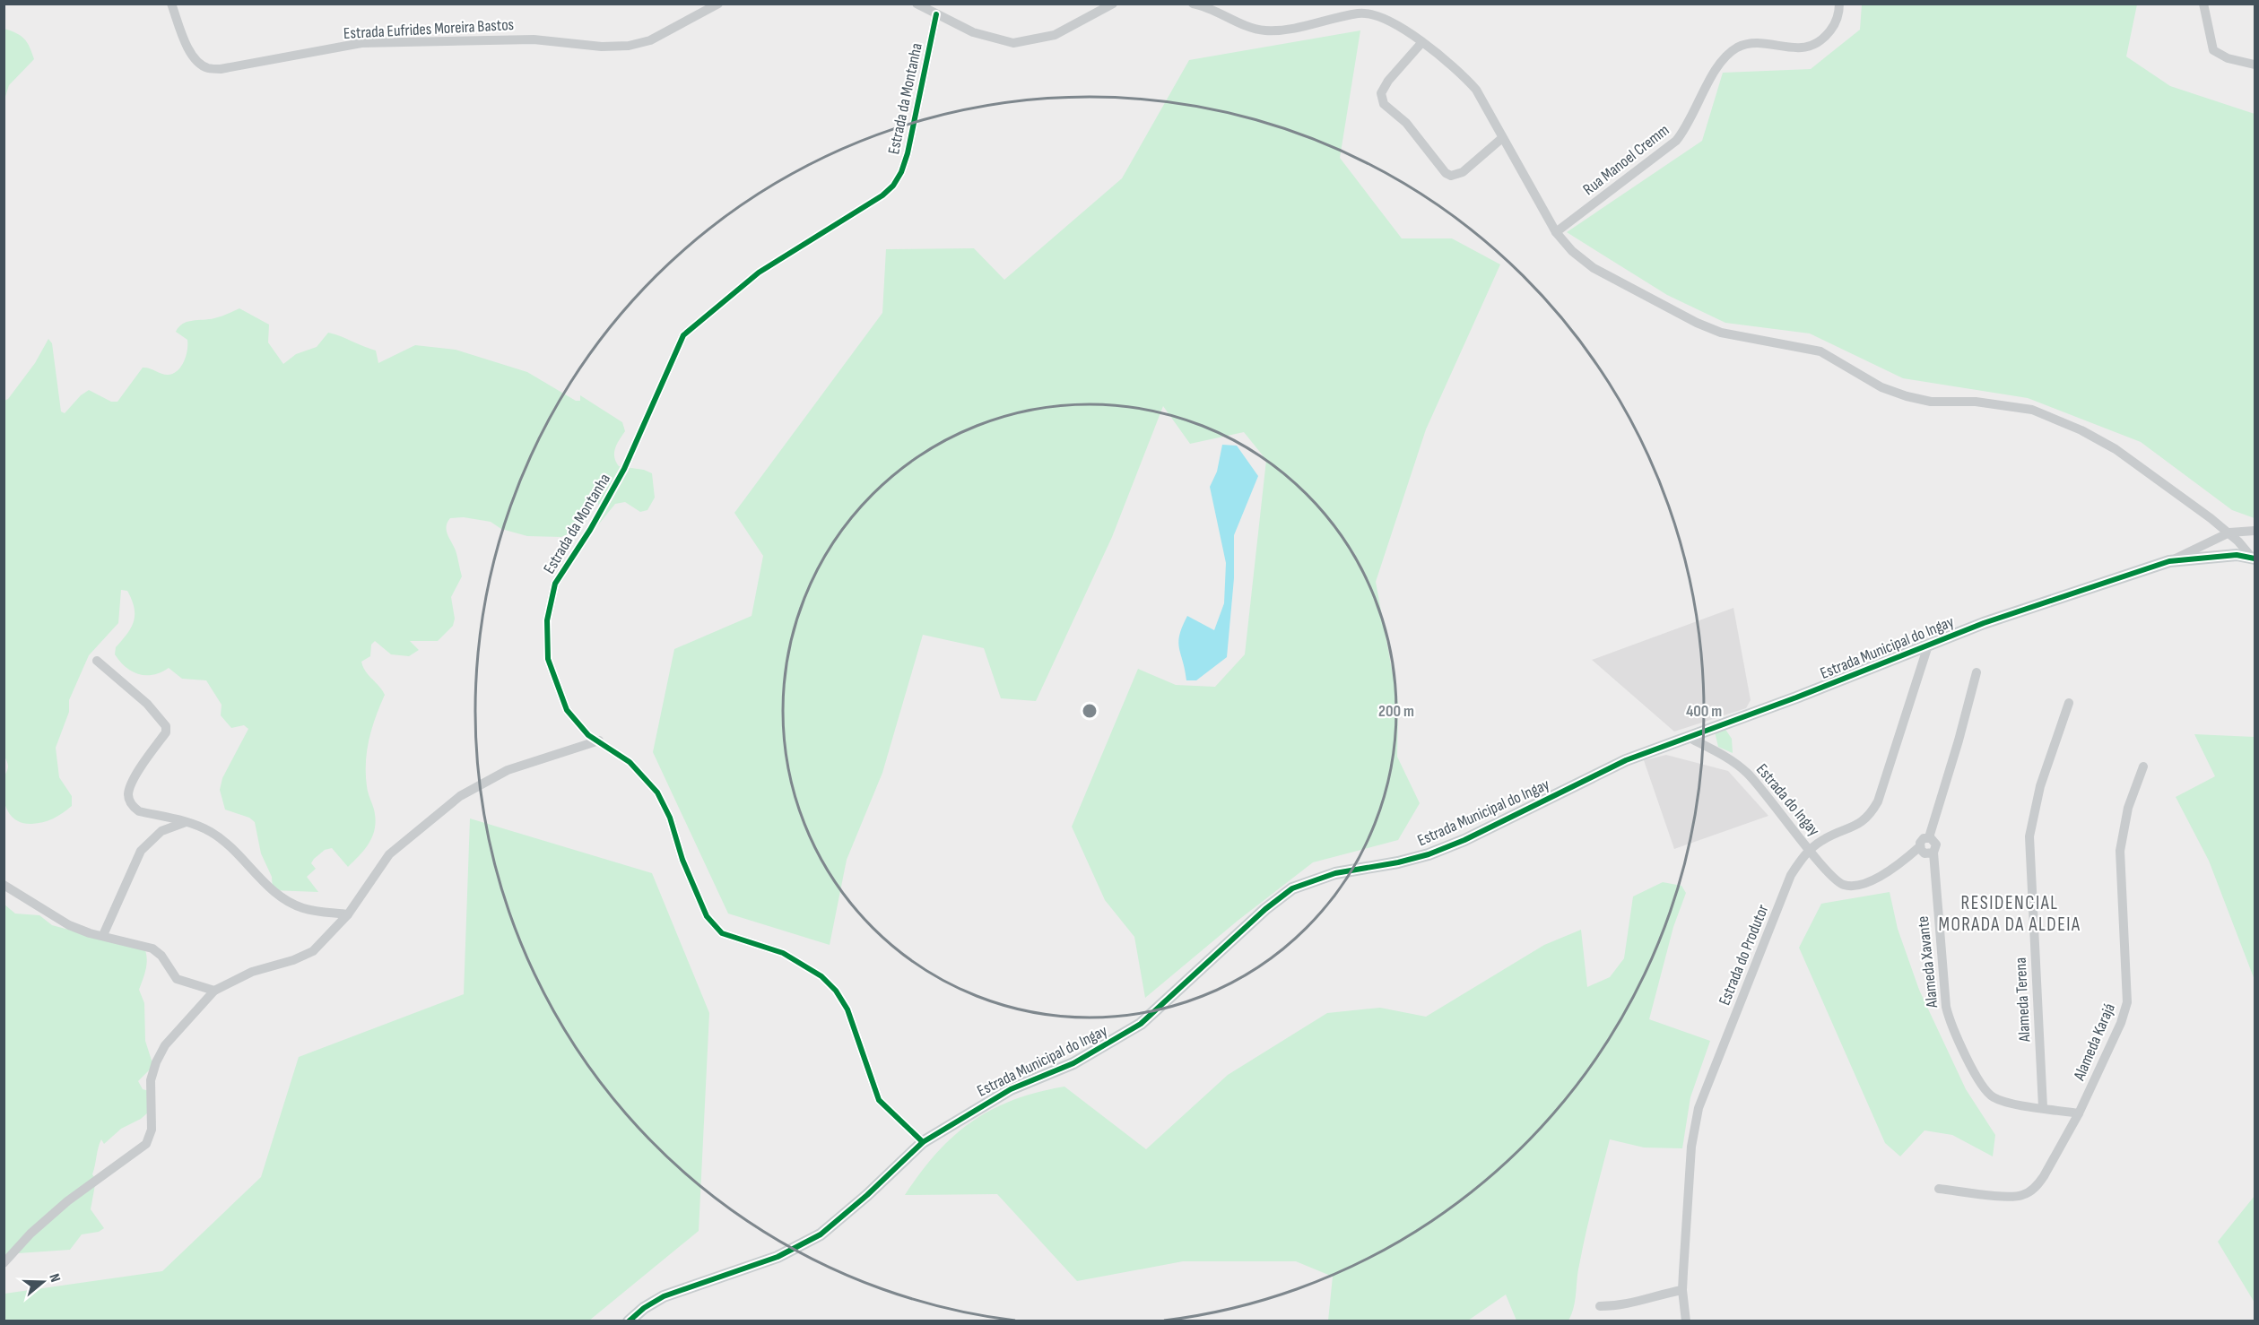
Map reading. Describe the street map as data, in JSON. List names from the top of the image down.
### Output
{
  "streets": {
    "street": [
      "Estrada Eufrides Moreira Bastos",
      "Estrada da Montanha",
      "Rua Manoel Cremm",
      "Estrada Municipal do Ingay",
      "Estrada do Ingay",
      "Estrada do Produtor",
      "Alameda Xavante",
      "Alameda Terena",
      "Alameda Karajá"
    ]
  },
  "crossings": [
    ["Estrada da Montanha", "Estrada Municipal do Ingay"],
    ["Estrada Municipal do Ingay", "Estrada do Ingay"],
    ["Estrada Municipal do Ingay", "Estrada do Produtor"],
    ["Estrada do Ingay", "Estrada do Produtor"],
    ["Estrada do Ingay", "Alameda Xavante"],
    ["Alameda Xavante", "Alameda Terena"],
    ["Alameda Xavante", "Alameda Karajá"]
  ],
  "districts": ["RESIDENCIAL MORADA DA ALDEIA"],
  "north": "right",
  "rings": ["200 m", "400 m"]
}
